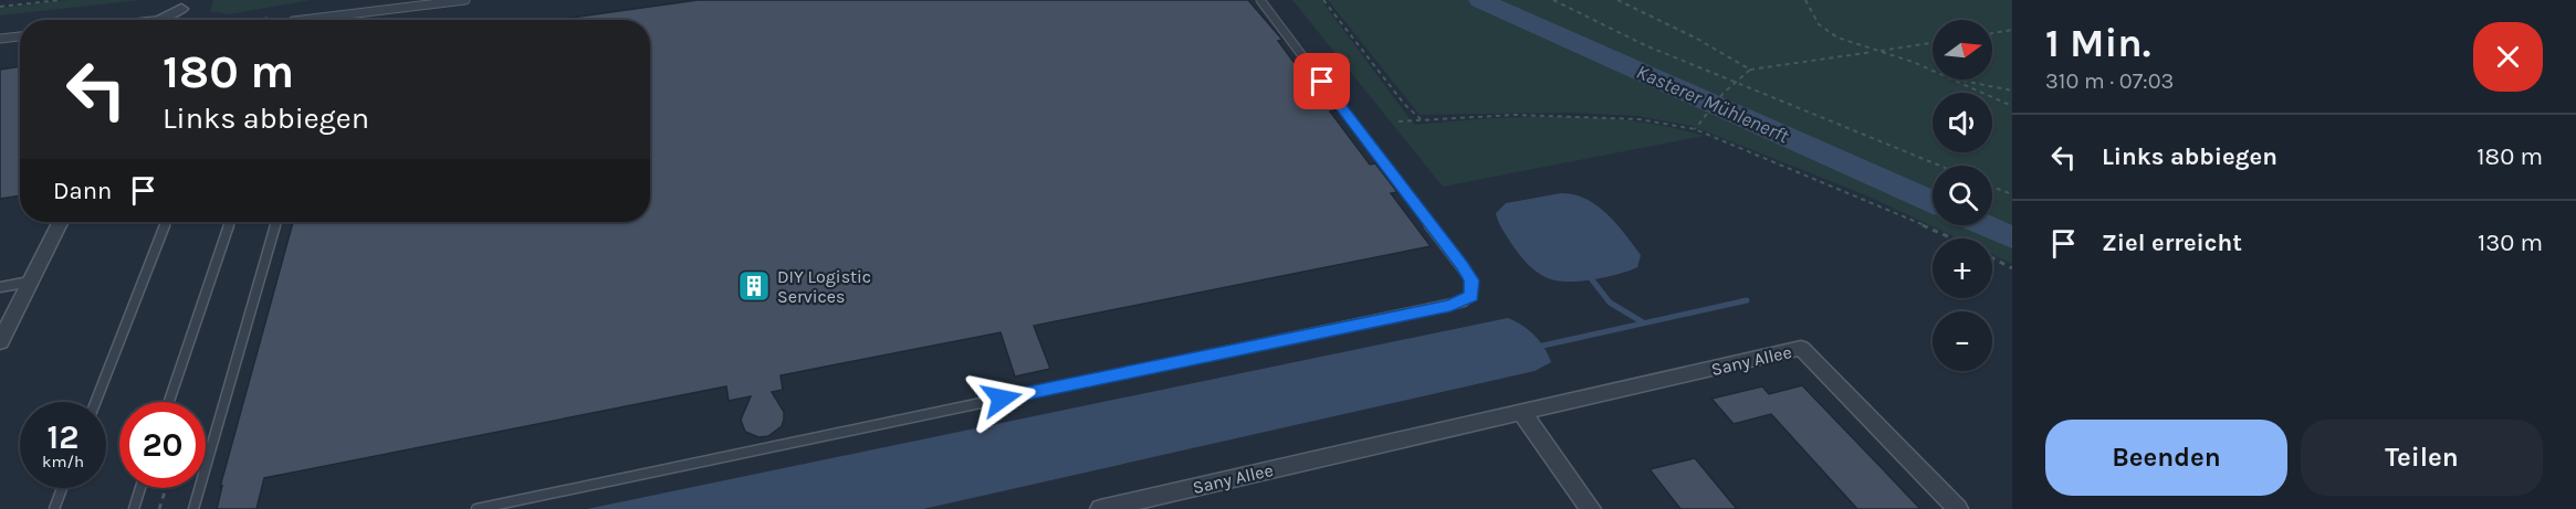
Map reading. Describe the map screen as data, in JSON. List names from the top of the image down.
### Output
{
  "streets": {
    "street": ["Sany Allee"]
  },
  "water": ["Kasterer Mühlenerft"],
  "places": {
    "building": ["DIY Logistic Services"]
  },
  "north": "right",
  "page": {
    "heading": ["1 Min.", "310 m · 07:03"],
    "map_buttons": ["+", "−"],
    "turn": ["180 m", "Links abbiegen"],
    "list": [
      {
        "name": "Links abbiegen",
        "value": "180 m"
      },
      {
        "name": "Ziel erreicht",
        "value": "130 m"
      }
    ],
    "then": "Dann",
    "speed": "12 km/h",
    "limit": "20",
    "buttons": ["Beenden", "Teilen"]
  }
}
